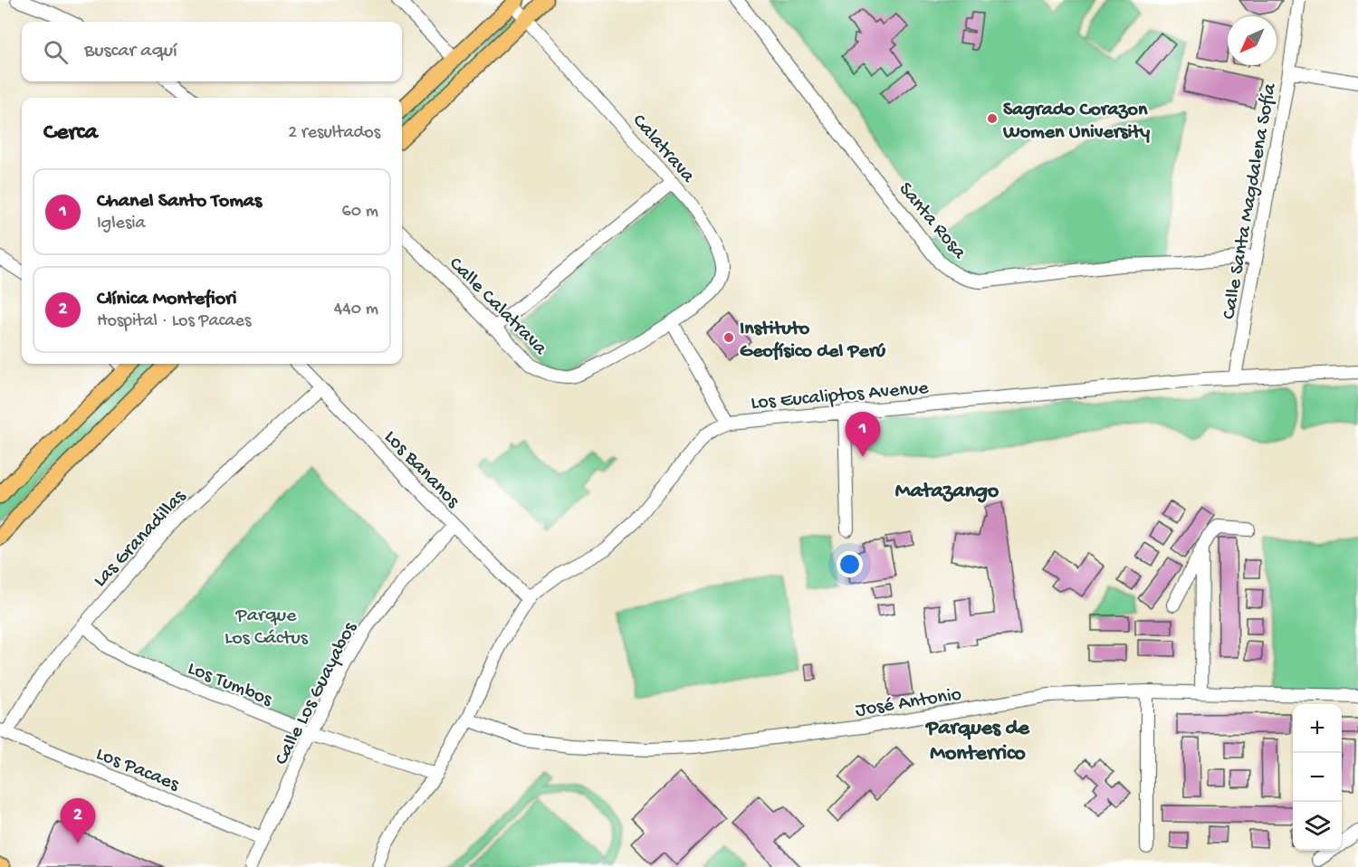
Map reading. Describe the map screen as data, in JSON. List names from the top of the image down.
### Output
{
  "streets": {
    "street": [
      "Calatrava",
      "Calle Santa Magdalena Sofía",
      "Santa Rosa",
      "Calle Calatrava",
      "Los Eucaliptos Avenue",
      "Los Bananos",
      "Las Granadillas",
      "Los Tumbos",
      "Calle Los Guayabos",
      "José Antonio",
      "Los Pacaes"
    ]
  },
  "crossings": [
    ["Calatrava", "Calle Calatrava"],
    ["Calle Santa Magdalena Sofía", "Santa Rosa"],
    ["Calle Santa Magdalena Sofía", "Los Eucaliptos Avenue"],
    ["Los Eucaliptos Avenue", "Los Bananos"],
    ["Los Eucaliptos Avenue", "Los Tumbos"],
    ["Los Eucaliptos Avenue", "José Antonio"],
    ["Los Bananos", "Las Granadillas"],
    ["Los Bananos", "Calle Los Guayabos"],
    ["Las Granadillas", "Los Tumbos"],
    ["Las Granadillas", "Los Pacaes"],
    ["Los Tumbos", "Calle Los Guayabos"],
    ["Calle Los Guayabos", "Los Pacaes"]
  ],
  "districts": ["Matazango", "Parques de Monterrico"],
  "parks": ["Parque Los Cáctus"],
  "places": ["Sagrado Corazon Women University", "Instituto Geofísico del Perú"],
  "north": "bottom left",
  "page": {
    "search": "Buscar aquí",
    "heading": ["Cerca", "2 resultados"],
    "list": [
      {
        "mark": "1",
        "name": "Chanel Santo Tomas",
        "note": "Iglesia",
        "value": "60 m"
      },
      {
        "mark": "2",
        "name": "Clínica Montefiori",
        "note": "Hospital · Los Pacaes",
        "value": "440 m"
      }
    ],
    "pins": ["1", "2"],
    "map_buttons": ["+", "−"]
  }
}
